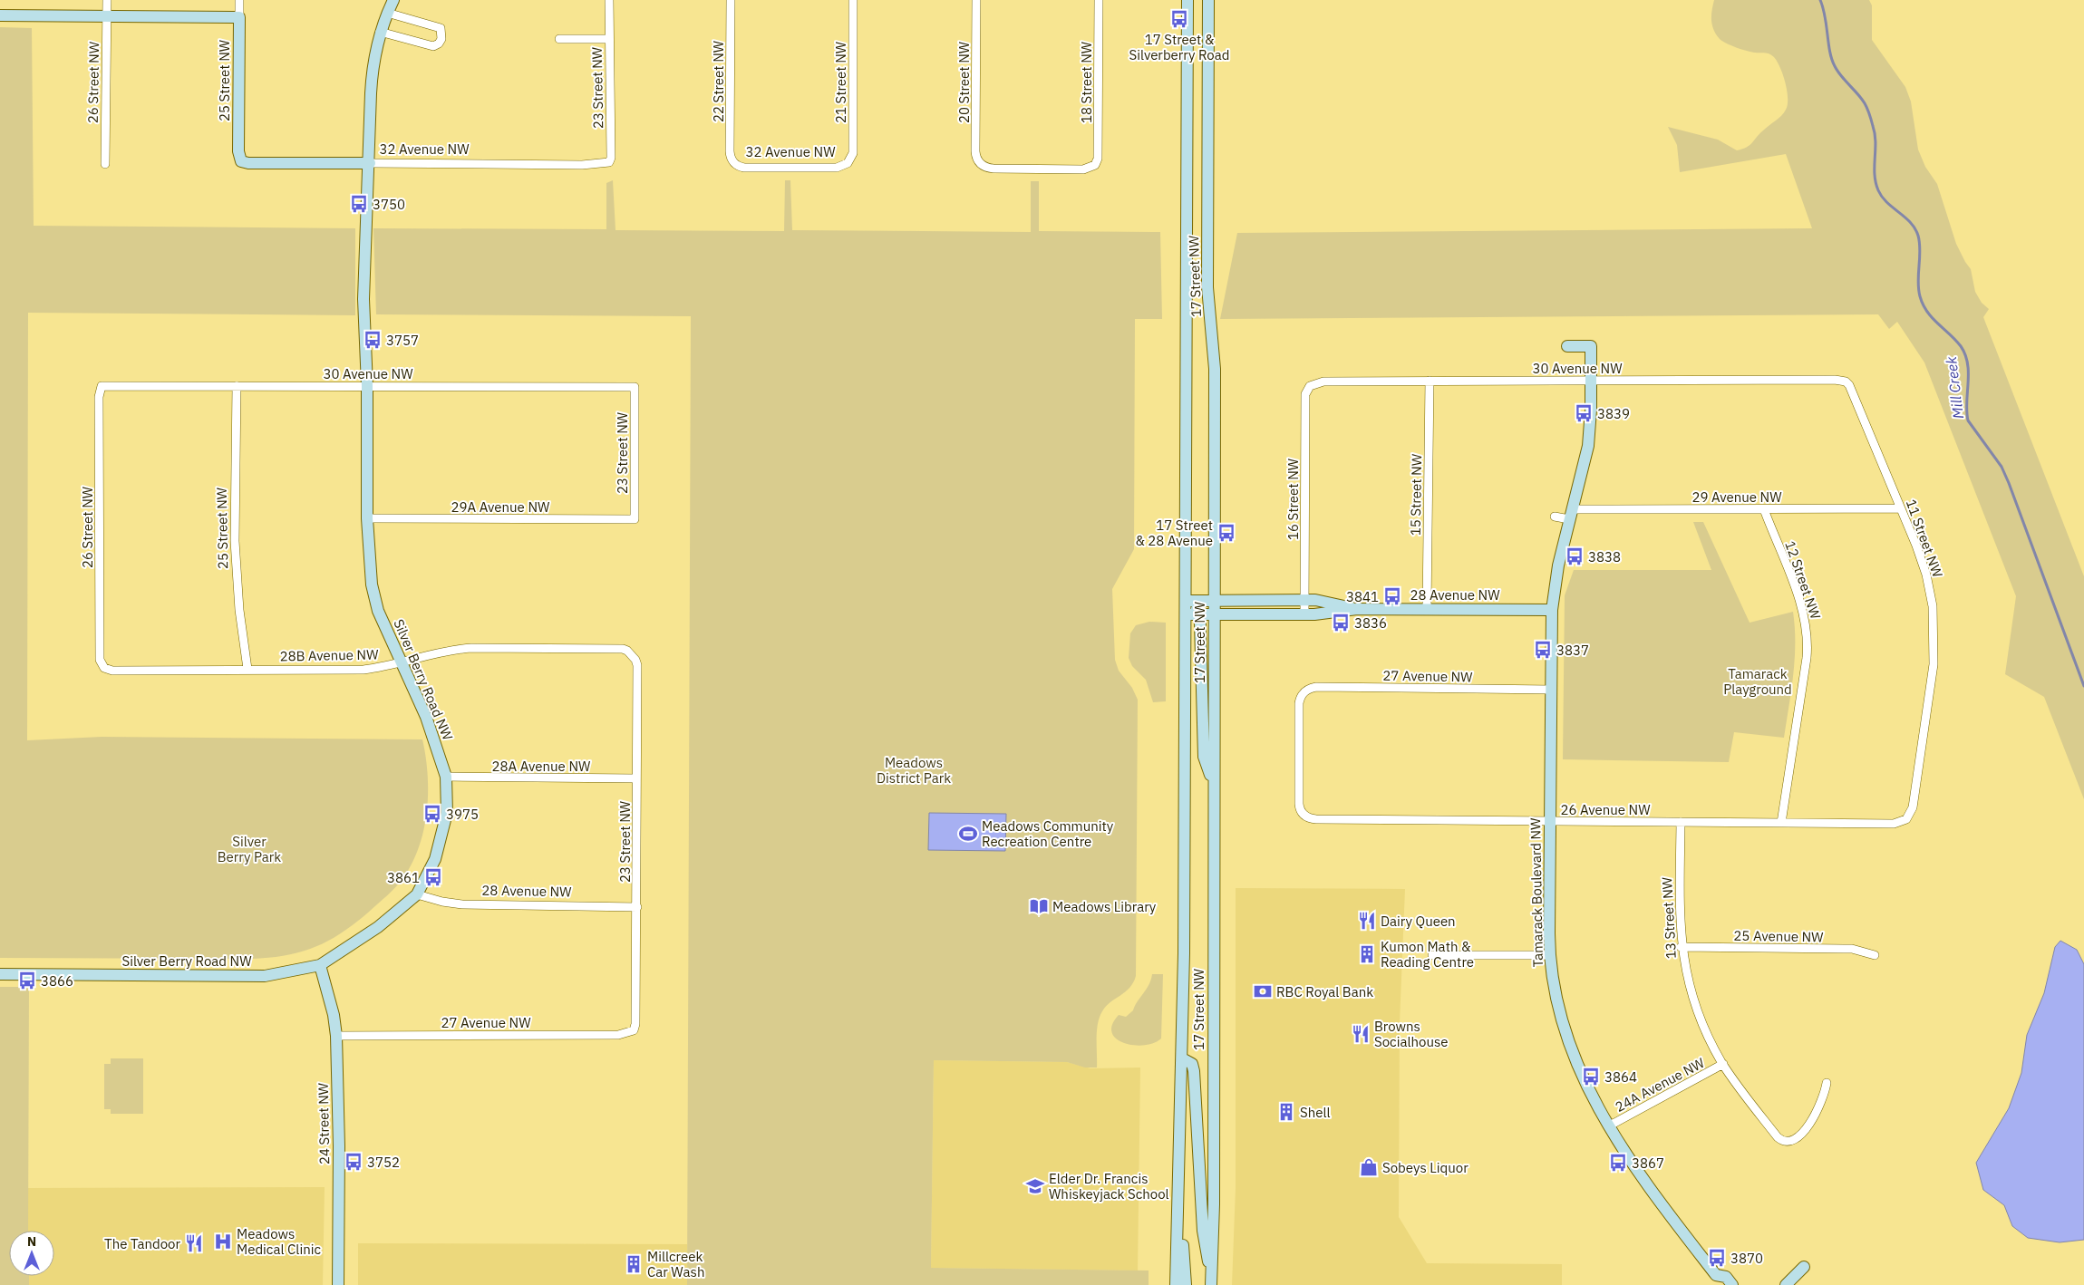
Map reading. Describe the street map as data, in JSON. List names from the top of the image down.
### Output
{
  "streets": {
    "street": [
      "25 Street NW",
      "22 Street NW",
      "26 Street NW",
      "21 Street NW",
      "20 Street NW",
      "18 Street NW",
      "23 Street NW",
      "32 Avenue NW",
      "17 Street NW",
      "30 Avenue NW",
      "15 Street NW",
      "29 Avenue NW",
      "16 Street NW",
      "29A Avenue NW",
      "11 Street NW",
      "12 Street NW",
      "28 Avenue NW",
      "28B Avenue NW",
      "27 Avenue NW",
      "Silver Berry Road NW",
      "28A Avenue NW",
      "26 Avenue NW",
      "Tamarack Boulevard NW",
      "13 Street NW",
      "25 Avenue NW",
      "24A Avenue NW",
      "24 Street NW"
    ]
  },
  "crossings": [
    ["25 Street NW", "32 Avenue NW"],
    ["25 Street NW", "30 Avenue NW"],
    ["25 Street NW", "28B Avenue NW"],
    ["22 Street NW", "32 Avenue NW"],
    ["26 Street NW", "30 Avenue NW"],
    ["26 Street NW", "28B Avenue NW"],
    ["21 Street NW", "32 Avenue NW"],
    ["20 Street NW", "18 Street NW"],
    ["23 Street NW", "32 Avenue NW"],
    ["23 Street NW", "30 Avenue NW"],
    ["23 Street NW", "29A Avenue NW"],
    ["23 Street NW", "28 Avenue NW"],
    ["23 Street NW", "28B Avenue NW"],
    ["23 Street NW", "27 Avenue NW"],
    ["23 Street NW", "28A Avenue NW"],
    ["32 Avenue NW", "Silver Berry Road NW"],
    ["17 Street NW", "28 Avenue NW"],
    ["30 Avenue NW", "15 Street NW"],
    ["30 Avenue NW", "16 Street NW"],
    ["30 Avenue NW", "11 Street NW"],
    ["30 Avenue NW", "Silver Berry Road NW"],
    ["30 Avenue NW", "Tamarack Boulevard NW"],
    ["15 Street NW", "28 Avenue NW"],
    ["29 Avenue NW", "11 Street NW"],
    ["29 Avenue NW", "12 Street NW"],
    ["29 Avenue NW", "Tamarack Boulevard NW"],
    ["16 Street NW", "28 Avenue NW"],
    ["29A Avenue NW", "Silver Berry Road NW"],
    ["11 Street NW", "26 Avenue NW"],
    ["12 Street NW", "26 Avenue NW"],
    ["28 Avenue NW", "Silver Berry Road NW"],
    ["28 Avenue NW", "Tamarack Boulevard NW"],
    ["28B Avenue NW", "Silver Berry Road NW"],
    ["27 Avenue NW", "26 Avenue NW"],
    ["27 Avenue NW", "Tamarack Boulevard NW"],
    ["27 Avenue NW", "24 Street NW"],
    ["Silver Berry Road NW", "28A Avenue NW"],
    ["Silver Berry Road NW", "24 Street NW"],
    ["26 Avenue NW", "Tamarack Boulevard NW"],
    ["26 Avenue NW", "13 Street NW"],
    ["Tamarack Boulevard NW", "24A Avenue NW"],
    ["13 Street NW", "25 Avenue NW"],
    ["13 Street NW", "24A Avenue NW"]
  ],
  "water": ["Mill Creek"],
  "parks": ["Tamarack Playground", "Meadows District Park", "Silver Berry Park"],
  "places": {
    "bus stop": [
      "17 Street & Silverberry Road",
      "3750",
      "3757",
      "3839",
      "17 Street & 28 Avenue",
      "3838",
      "3841",
      "3836",
      "3837",
      "3975",
      "3861",
      "3866",
      "3864",
      "3752",
      "3867",
      "3870"
    ],
    "sports": ["Meadows Community Recreation Centre"],
    "library": ["Meadows Library"],
    "restaurant": ["Dairy Queen", "Browns Socialhouse", "The Tandoor"],
    "building": ["Kumon Math & Reading Centre", "Shell", "Millcreek Car Wash"],
    "bank": ["RBC Royal Bank"],
    "shop": ["Sobeys Liquor"],
    "school or university": ["Elder Dr. Francis Whiskeyjack School"],
    "hospital": ["Meadows Medical Clinic"]
  },
  "north": "top"
}
